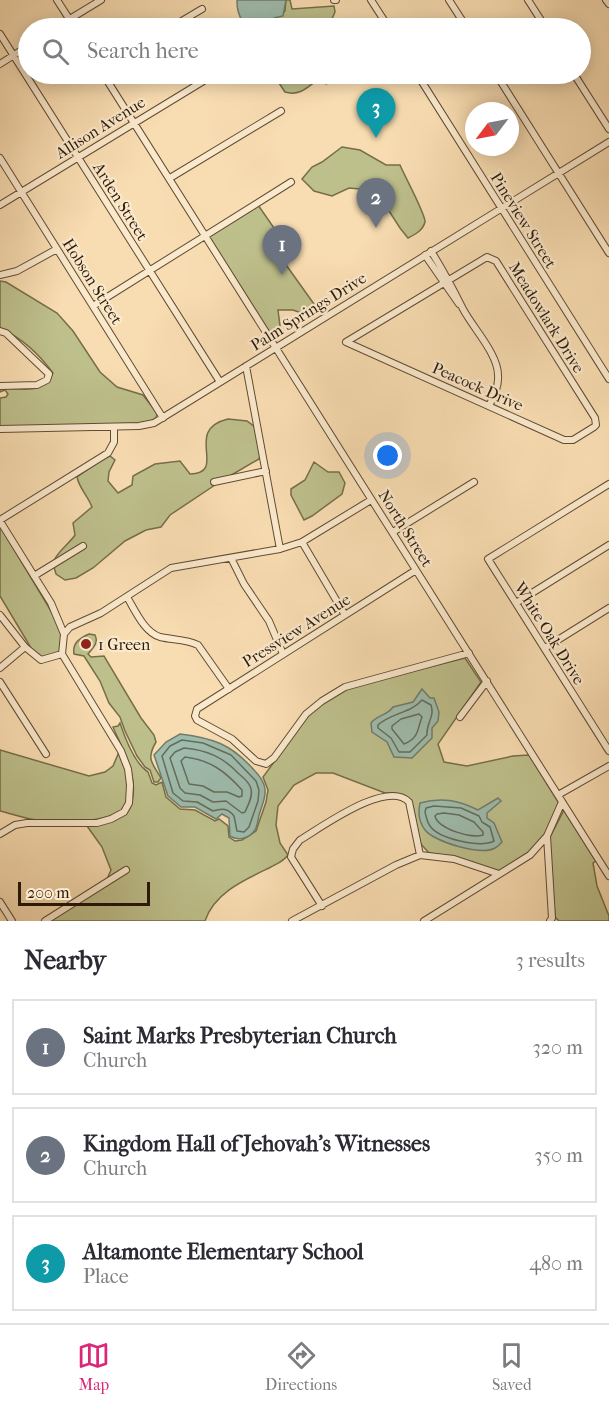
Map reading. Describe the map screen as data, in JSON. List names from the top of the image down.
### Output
{
  "streets": {
    "street": [
      "Allison Avenue",
      "Arden Street",
      "Pineview Street",
      "Hobson Street",
      "Palm Springs Drive",
      "Meadowlark Drive",
      "Peacock Drive",
      "North Street",
      "Pressview Avenue",
      "White Oak Drive"
    ]
  },
  "crossings": [
    ["Allison Avenue", "Arden Street"],
    ["Allison Avenue", "Hobson Street"],
    ["Allison Avenue", "North Street"],
    ["Arden Street", "Palm Springs Drive"],
    ["Pineview Street", "Palm Springs Drive"],
    ["Hobson Street", "Palm Springs Drive"],
    ["Palm Springs Drive", "North Street"],
    ["Meadowlark Drive", "Peacock Drive"],
    ["North Street", "Pressview Avenue"]
  ],
  "places": ["1 Green"],
  "scale_bar": "200 m",
  "north": "bottom left",
  "page": {
    "search": "Search here",
    "pins": ["3", "2", "1"],
    "scale": "200 m",
    "heading": ["Nearby", "3 results"],
    "list": [
      {
        "mark": "1",
        "name": "Saint Marks Presbyterian Church",
        "note": "Church",
        "value": "320 m"
      },
      {
        "mark": "2",
        "name": "Kingdom Hall of Jehovah's Witnesses",
        "note": "Church",
        "value": "350 m"
      },
      {
        "mark": "3",
        "name": "Altamonte Elementary School",
        "note": "Place",
        "value": "480 m"
      }
    ],
    "nav": ["Map", "Directions", "Saved"]
  }
}
